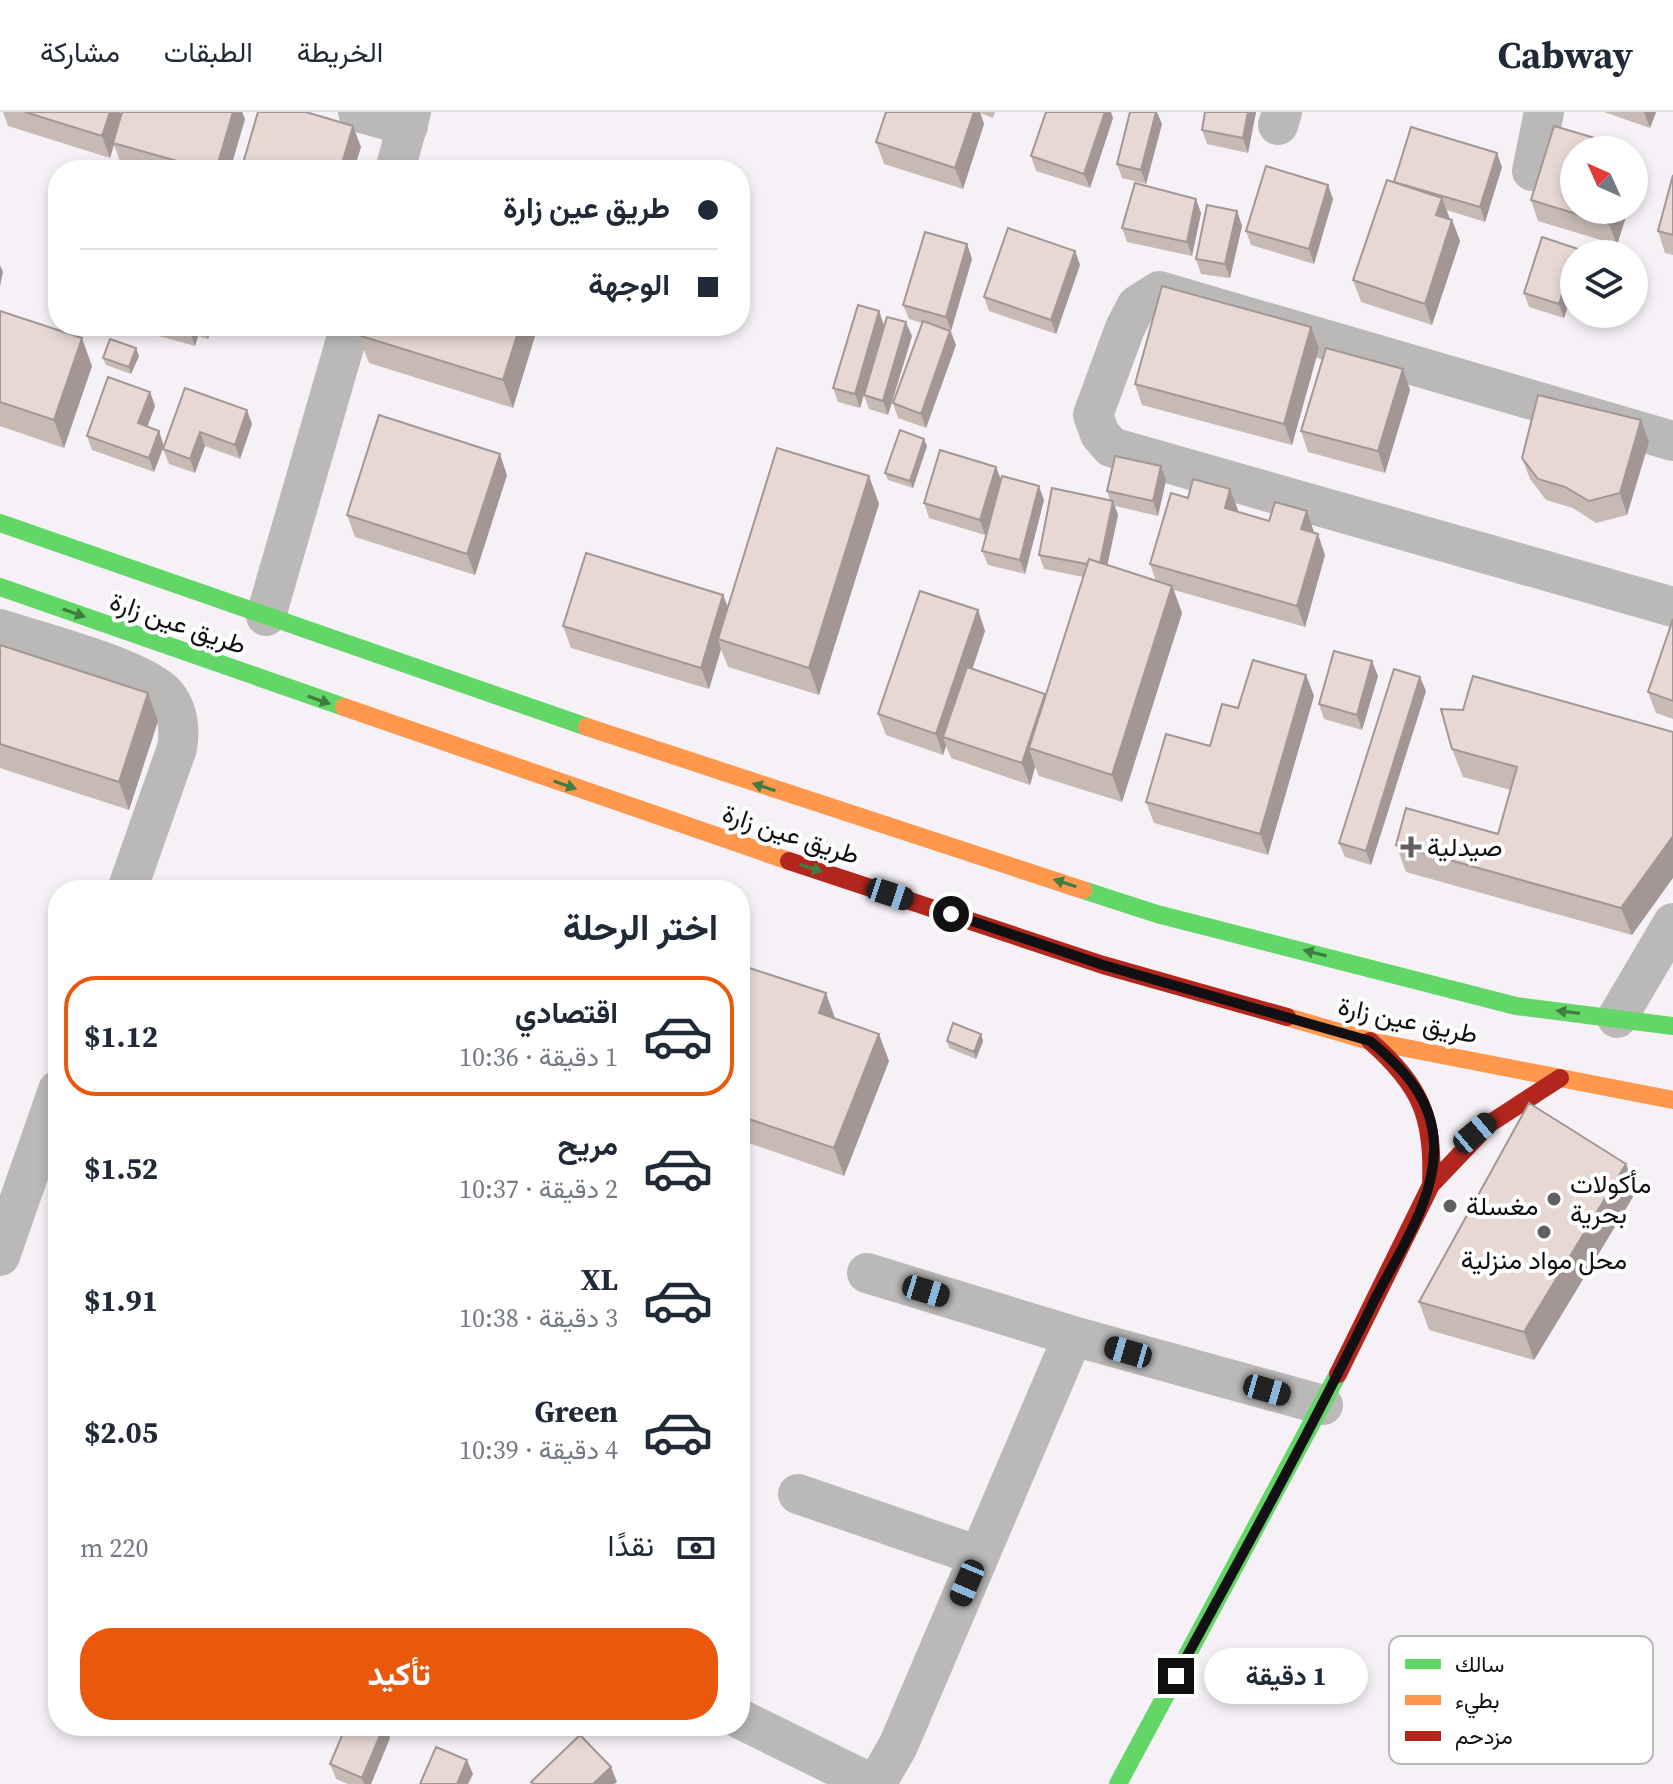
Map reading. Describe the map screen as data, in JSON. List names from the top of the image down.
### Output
{
  "streets": {
    "main road": ["طريق عين زارة"]
  },
  "places": {
    "health": ["صيدلية"],
    "other": ["مأكولات بحرية", "مغسلة", "محل مواد منزلية"]
  },
  "legend": ["سالك", "بطيء", "مزدحم"],
  "north": "top left",
  "page": {
    "header": "Cabway",
    "nav": ["الخريطة", "الطبقات", "مشاركة"],
    "banner": ["طريق عين زارة", "الوجهة"],
    "heading": "اختر الرحلة",
    "list": [
      {
        "name": "اقتصادي",
        "note": "1 دقيقة · 10:36",
        "value": "$1.12"
      },
      {
        "name": "مريح",
        "note": "2 دقيقة · 10:37",
        "value": "$1.52"
      },
      {
        "name": "XL",
        "note": "3 دقيقة · 10:38",
        "value": "$1.91"
      },
      {
        "name": "Green",
        "note": "4 دقيقة · 10:39",
        "value": "$2.05"
      }
    ],
    "pay": ["نقدًا", "220 m"],
    "buttons": "تأكيد",
    "bubble": "1 دقيقة"
  }
}
